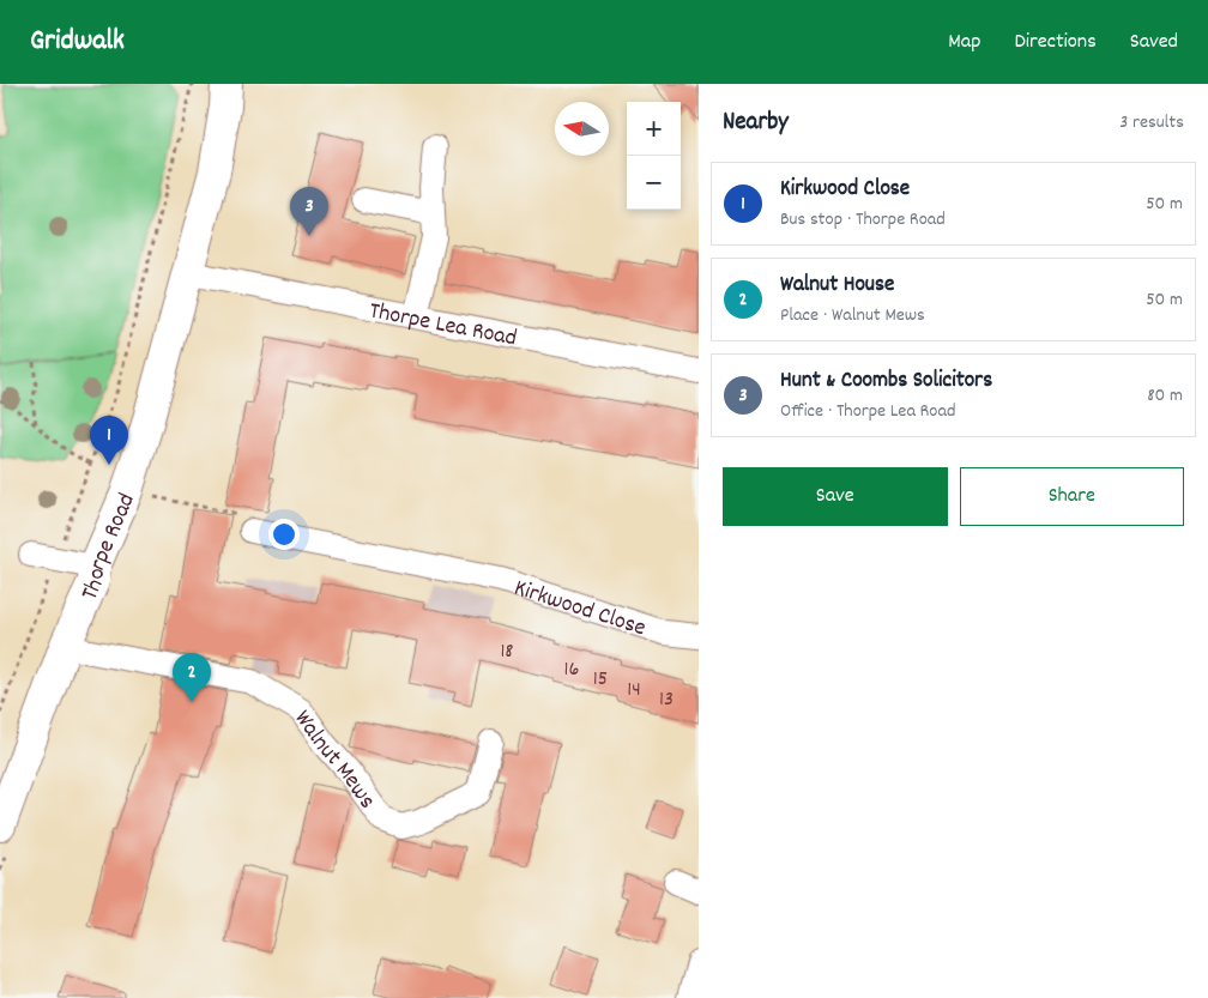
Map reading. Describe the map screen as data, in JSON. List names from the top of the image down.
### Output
{
  "streets": {
    "main road": ["Thorpe Road"],
    "street": ["Thorpe Lea Road", "Kirkwood Close", "Walnut Mews"]
  },
  "crossings": [
    ["Thorpe Lea Road", "Thorpe Road"],
    ["Thorpe Road", "Walnut Mews"]
  ],
  "house_numbers": [
    "18",
    "16",
    "15",
    "14",
    "13"
  ],
  "north": "left",
  "page": {
    "header": "Gridwalk",
    "nav": ["Map", "Directions", "Saved"],
    "heading": ["Nearby", "3 results"],
    "map_buttons": ["+", "−"],
    "list": [
      {
        "mark": "1",
        "name": "Kirkwood Close",
        "note": "Bus stop · Thorpe Road",
        "value": "50 m"
      },
      {
        "mark": "2",
        "name": "Walnut House",
        "note": "Place · Walnut Mews",
        "value": "50 m"
      },
      {
        "mark": "3",
        "name": "Hunt & Coombs Solicitors",
        "note": "Office · Thorpe Lea Road",
        "value": "80 m"
      }
    ],
    "pins": ["3", "1", "2"],
    "buttons": ["Save", "Share"]
  }
}
